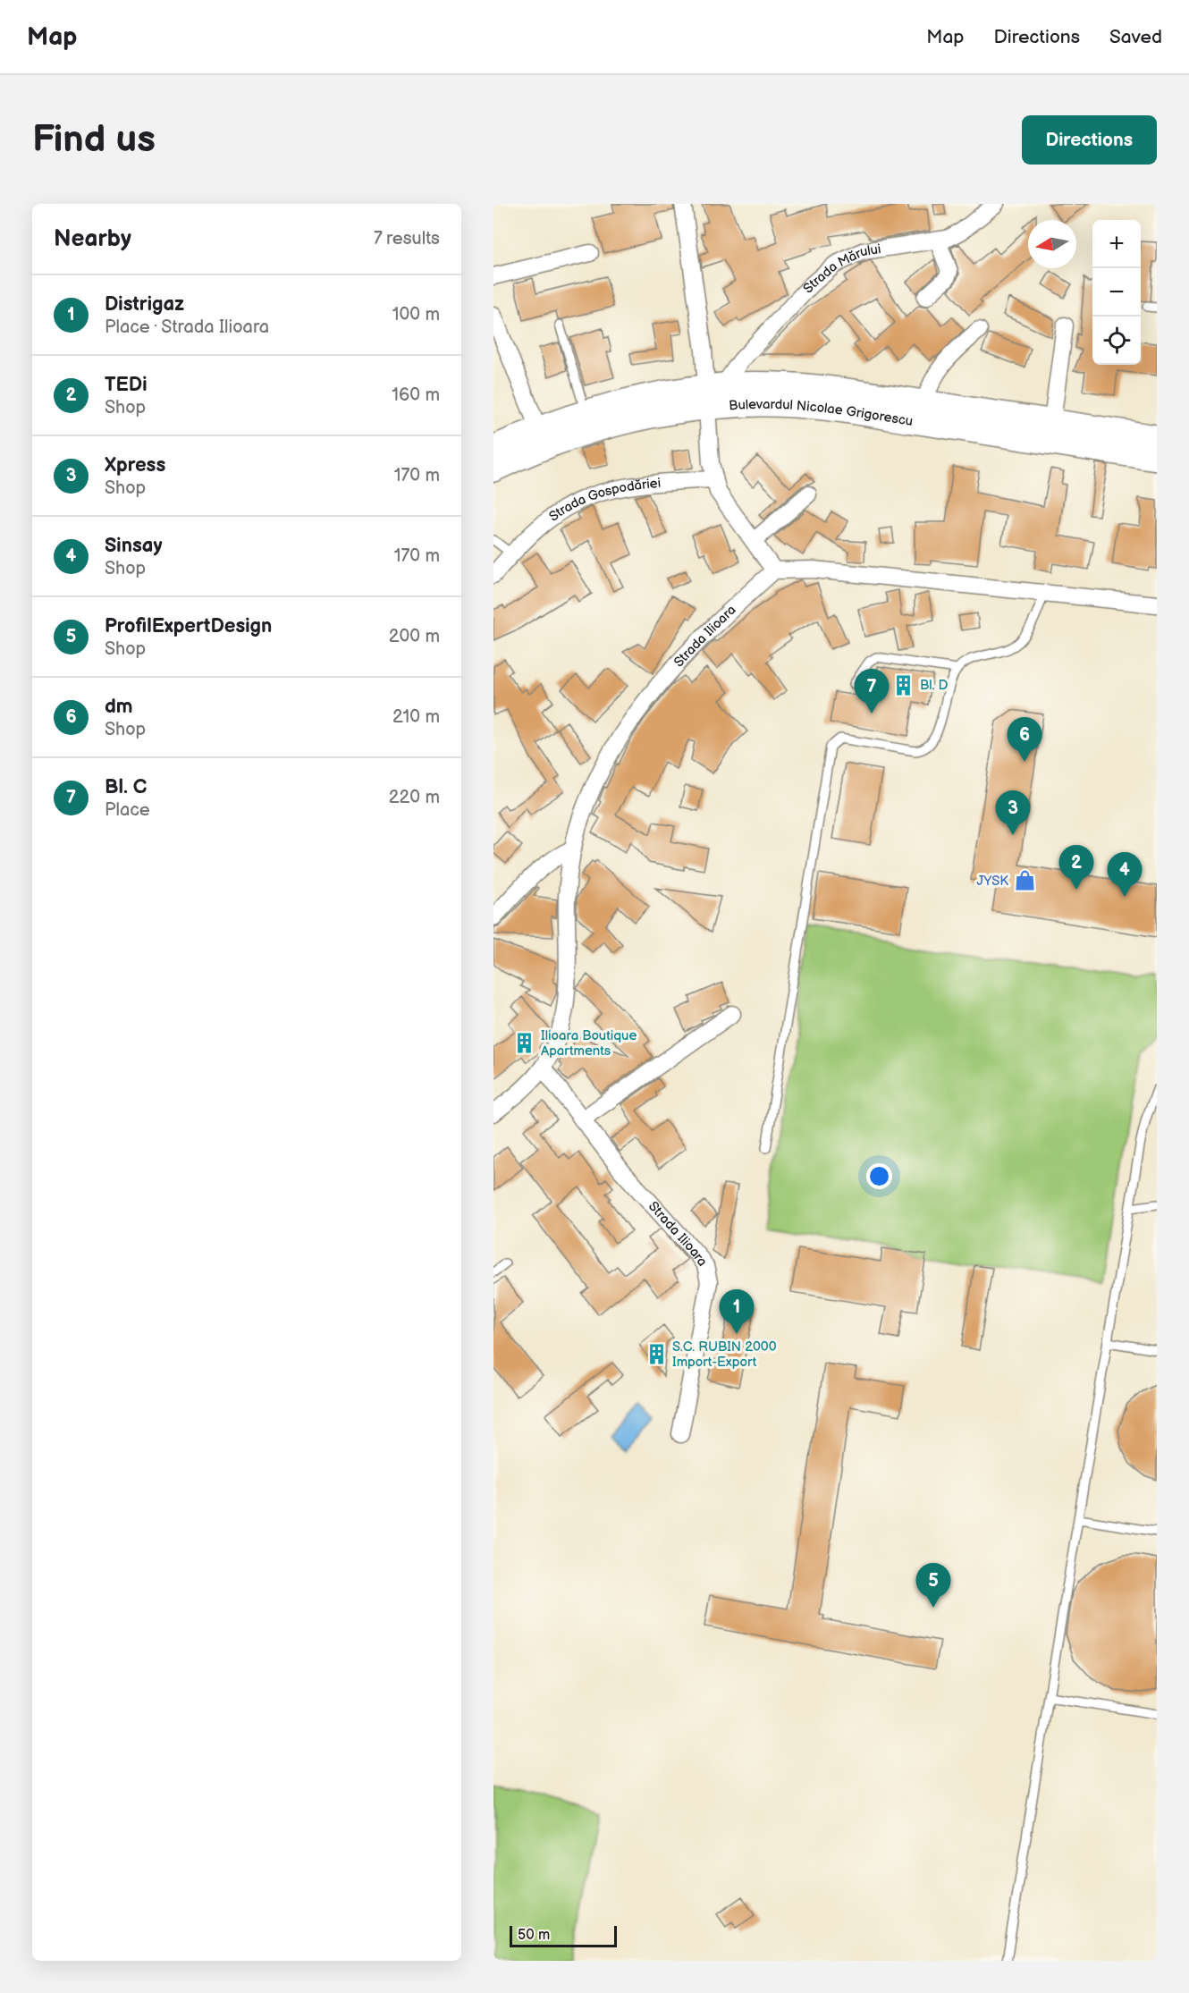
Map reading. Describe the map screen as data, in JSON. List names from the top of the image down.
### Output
{
  "streets": {
    "main road": ["Bulevardul Nicolae Grigorescu"],
    "street": ["Strada Mărului", "Strada Gospodăriei", "Strada Ilioara"]
  },
  "crossings": [
    ["Strada Mărului", "Bulevardul Nicolae Grigorescu"]
  ],
  "places": {
    "building": ["Bl. D", "Ilioara Boutique Apartments", "S.C. RUBIN 2000 Import-Export"],
    "shop": ["JYSK"]
  },
  "scale_bar": "50 m",
  "north": "left",
  "page": {
    "header": "Map",
    "nav": ["Map", "Directions", "Saved"],
    "buttons": "Directions",
    "title": "Find us",
    "heading": ["Nearby", "7 results"],
    "map_buttons": ["+", "−"],
    "list": [
      {
        "mark": "1",
        "name": "Distrigaz",
        "note": "Place · Strada Ilioara",
        "value": "100 m"
      },
      {
        "mark": "2",
        "name": "TEDi",
        "note": "Shop",
        "value": "160 m"
      },
      {
        "mark": "3",
        "name": "Xpress",
        "note": "Shop",
        "value": "170 m"
      },
      {
        "mark": "4",
        "name": "Sinsay",
        "note": "Shop",
        "value": "170 m"
      },
      {
        "mark": "5",
        "name": "ProfilExpertDesign",
        "note": "Shop",
        "value": "200 m"
      },
      {
        "mark": "6",
        "name": "dm",
        "note": "Shop",
        "value": "210 m"
      },
      {
        "mark": "7",
        "name": "Bl. C",
        "note": "Place",
        "value": "220 m"
      }
    ],
    "pins": [
      "7",
      "6",
      "3",
      "2",
      "4",
      "1",
      "5"
    ],
    "scale": "50 m"
  }
}
